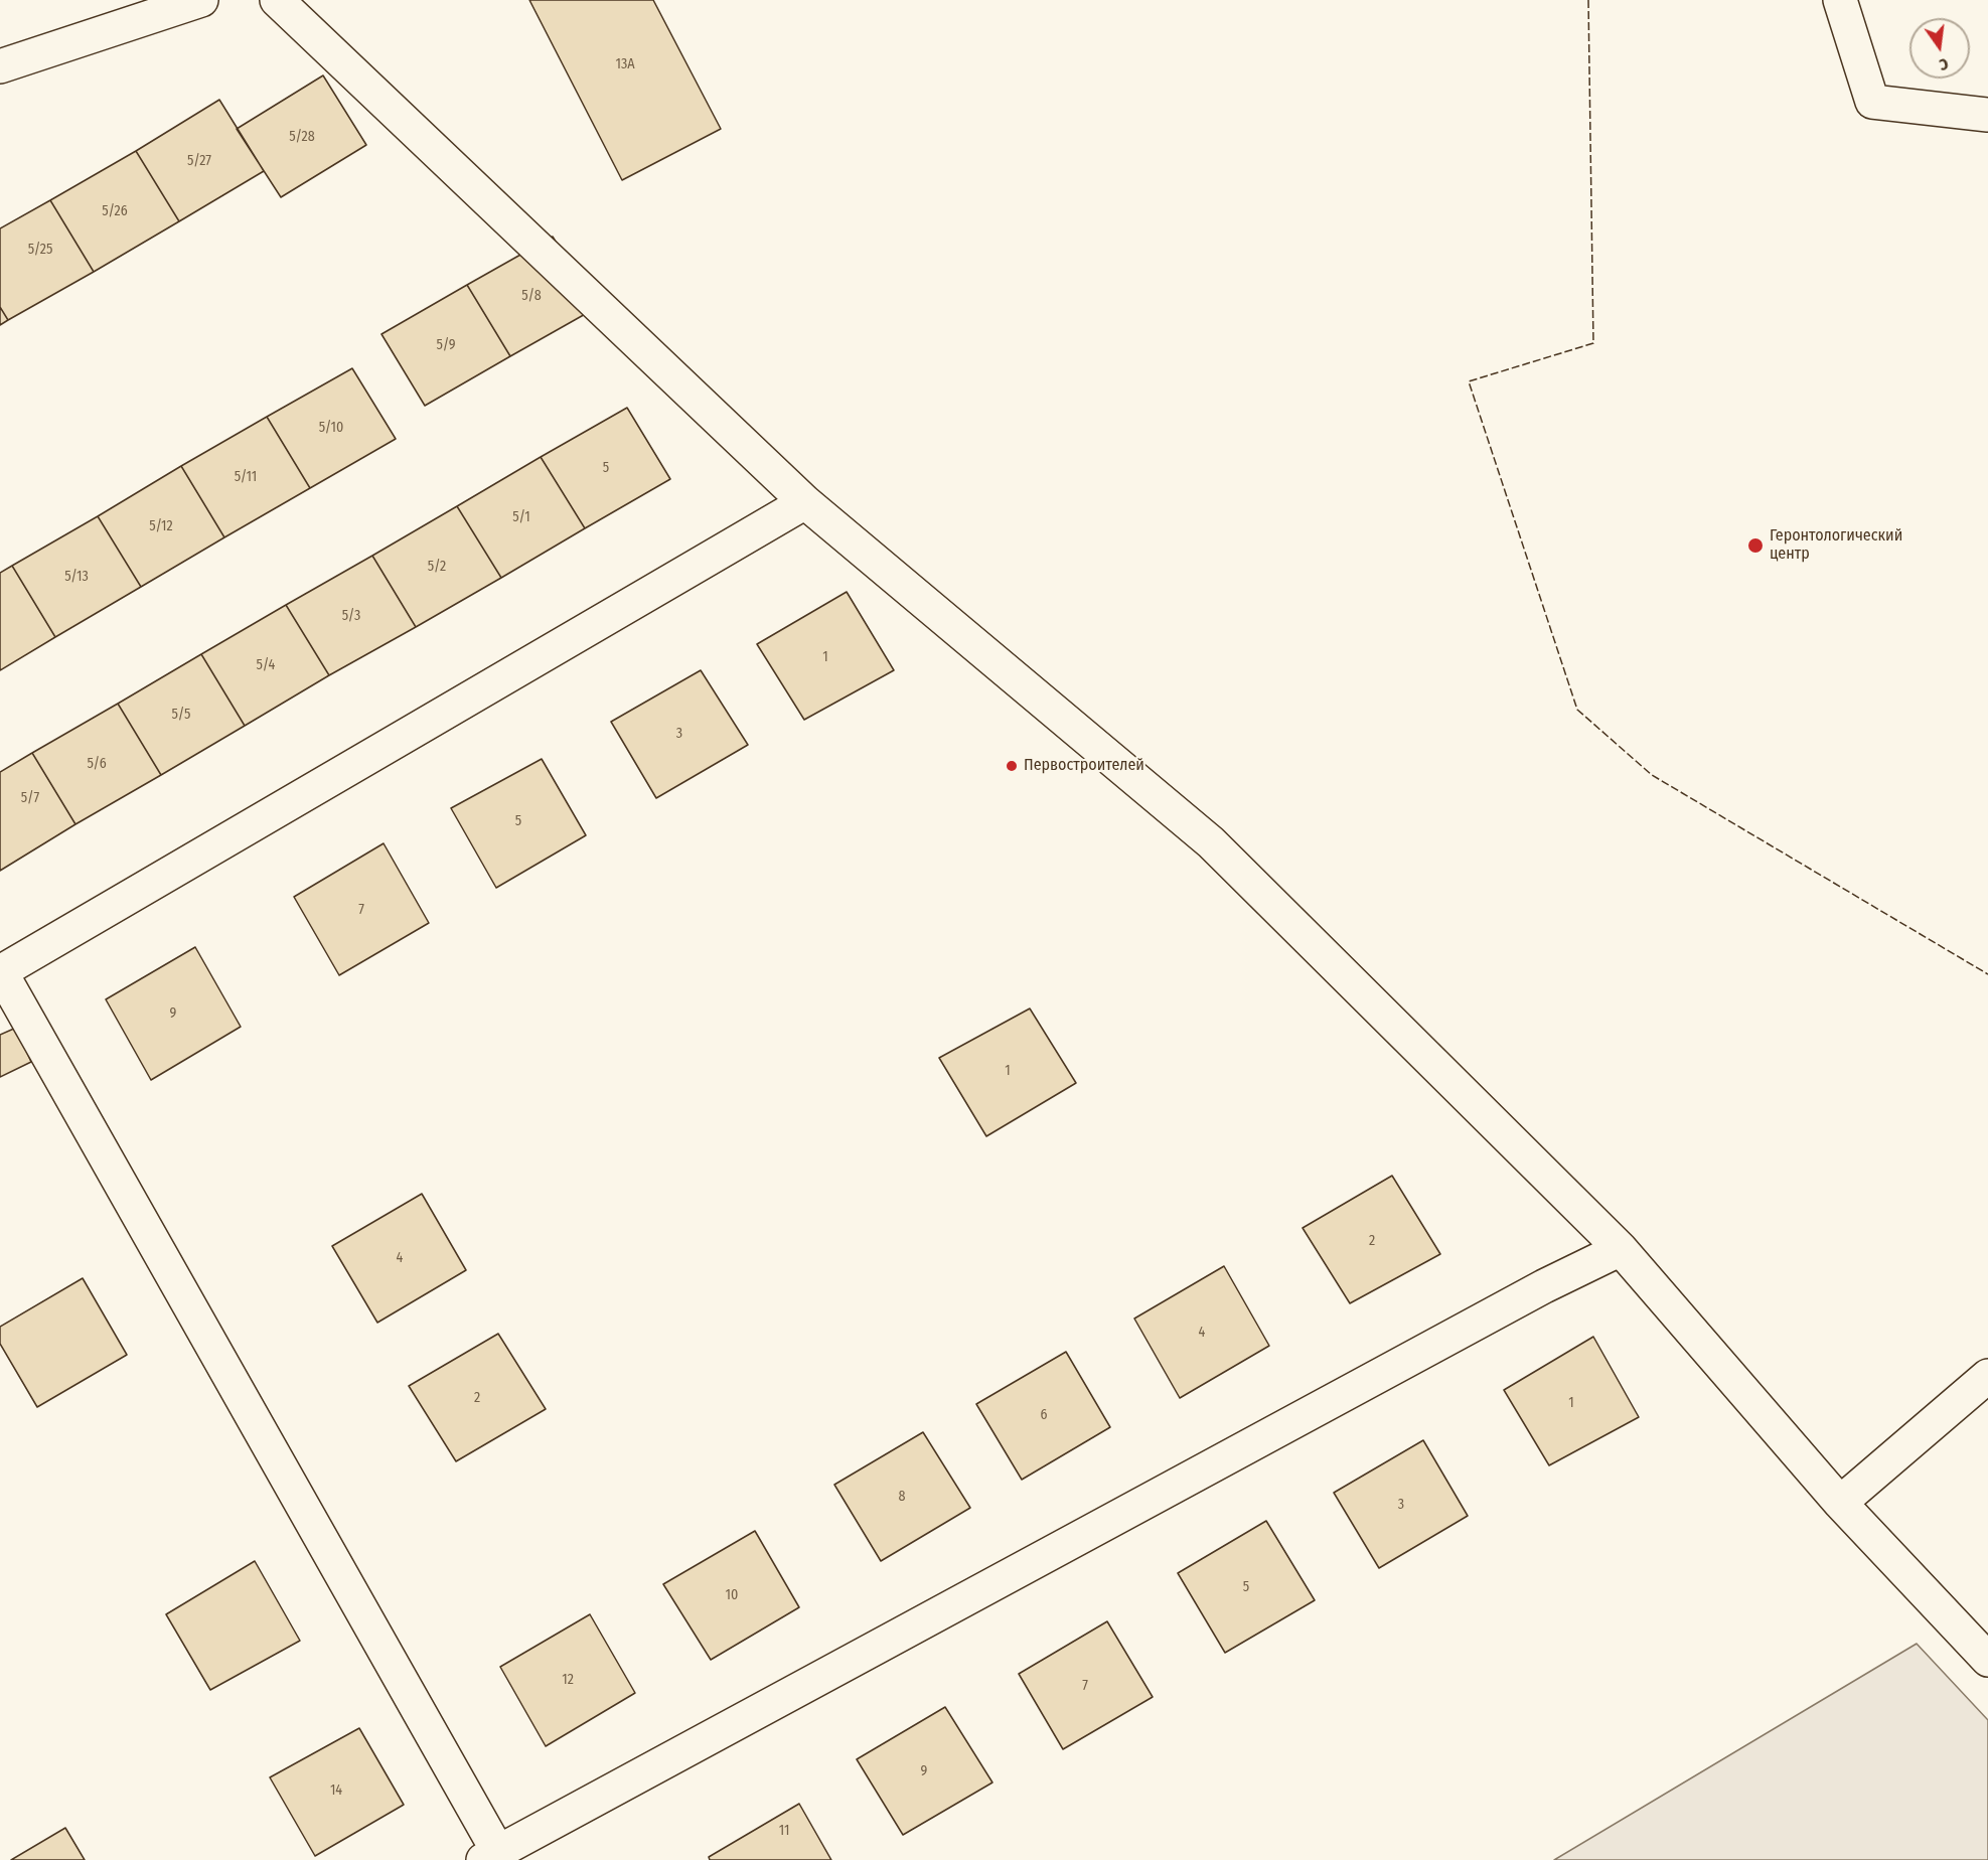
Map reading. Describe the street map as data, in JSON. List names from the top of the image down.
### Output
{
  "places": ["Геронтологический центр", "Первостроителей"],
  "house_numbers": [
    "13А",
    "5/28",
    "5/27",
    "5/26",
    "5/25",
    "5/8",
    "5/9",
    "5/10",
    "5",
    "5/11",
    "5/1",
    "5/12",
    "5/2",
    "5/13",
    "5/3",
    "1",
    "5/4",
    "5/5",
    "3",
    "5/6",
    "5/7",
    "5",
    "7",
    "9",
    "1",
    "2",
    "4",
    "4",
    "2",
    "1",
    "6",
    "8",
    "3",
    "5",
    "10",
    "12",
    "7",
    "9",
    "14",
    "11"
  ],
  "north": "bottom"
}
